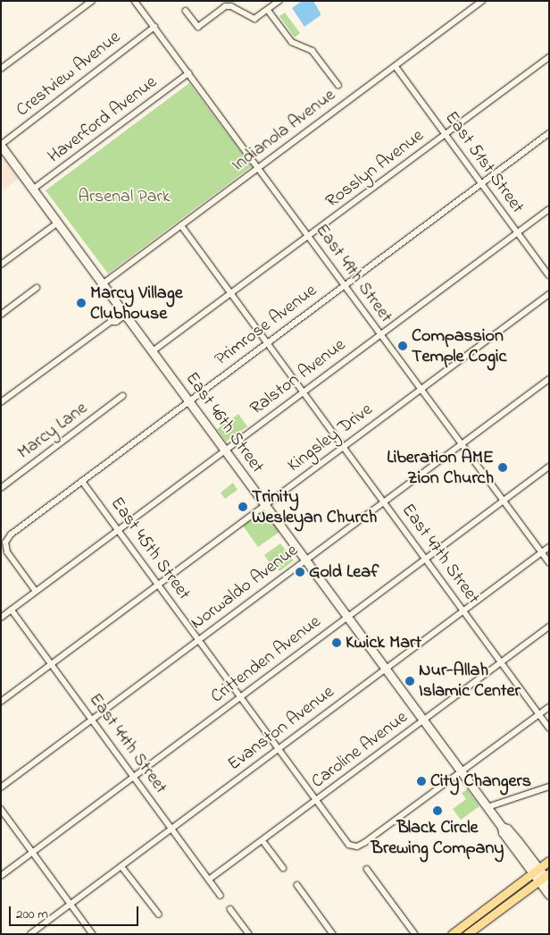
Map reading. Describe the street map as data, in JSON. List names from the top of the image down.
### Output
{
  "streets": {
    "main road": ["East 46th Street"],
    "street": [
      "Crestview Avenue",
      "Haverford Avenue",
      "Indianola Avenue",
      "East 51st Street",
      "Rosslyn Avenue",
      "East 49th Street",
      "Primrose Avenue",
      "Ralston Avenue",
      "Marcy Lane",
      "Kingsley Drive",
      "East 45th Street",
      "East 47th Street",
      "Norwaldo Avenue",
      "Crittenden Avenue",
      "Evanston Avenue",
      "East 44th Street",
      "Caroline Avenue"
    ]
  },
  "crossings": [
    ["Crestview Avenue", "East 49th Street"],
    ["Crestview Avenue", "East 46th Street"],
    ["Haverford Avenue", "East 49th Street"],
    ["Haverford Avenue", "East 46th Street"],
    ["Indianola Avenue", "East 51st Street"],
    ["Indianola Avenue", "East 49th Street"],
    ["Indianola Avenue", "East 46th Street"],
    ["Indianola Avenue", "East 47th Street"],
    ["East 51st Street", "Rosslyn Avenue"],
    ["East 51st Street", "Primrose Avenue"],
    ["East 51st Street", "Ralston Avenue"],
    ["Rosslyn Avenue", "East 49th Street"],
    ["Rosslyn Avenue", "East 46th Street"],
    ["Rosslyn Avenue", "East 47th Street"],
    ["East 49th Street", "Primrose Avenue"],
    ["East 49th Street", "Ralston Avenue"],
    ["East 49th Street", "Kingsley Drive"],
    ["East 49th Street", "Norwaldo Avenue"],
    ["East 49th Street", "Crittenden Avenue"],
    ["East 49th Street", "Evanston Avenue"],
    ["Primrose Avenue", "Ralston Avenue"],
    ["Primrose Avenue", "East 46th Street"],
    ["Primrose Avenue", "East 45th Street"],
    ["Primrose Avenue", "East 47th Street"],
    ["Ralston Avenue", "East 46th Street"],
    ["Ralston Avenue", "East 45th Street"],
    ["Ralston Avenue", "East 47th Street"],
    ["Ralston Avenue", "East 44th Street"],
    ["East 46th Street", "Kingsley Drive"],
    ["East 46th Street", "East 45th Street"],
    ["East 46th Street", "Norwaldo Avenue"],
    ["East 46th Street", "Crittenden Avenue"],
    ["East 46th Street", "Evanston Avenue"],
    ["East 46th Street", "Caroline Avenue"],
    ["Kingsley Drive", "East 45th Street"],
    ["Kingsley Drive", "East 47th Street"],
    ["Kingsley Drive", "East 44th Street"],
    ["East 45th Street", "Norwaldo Avenue"],
    ["East 45th Street", "Crittenden Avenue"],
    ["East 45th Street", "Evanston Avenue"],
    ["East 45th Street", "Caroline Avenue"],
    ["East 47th Street", "Norwaldo Avenue"],
    ["East 47th Street", "Crittenden Avenue"],
    ["East 47th Street", "Evanston Avenue"],
    ["East 47th Street", "Caroline Avenue"],
    ["Norwaldo Avenue", "East 44th Street"],
    ["Crittenden Avenue", "East 44th Street"],
    ["Evanston Avenue", "East 44th Street"],
    ["East 44th Street", "Caroline Avenue"]
  ],
  "parks": ["Arsenal Park"],
  "places": [
    "Marcy Village Clubhouse",
    "Compassion Temple Cogic",
    "Liberation AME Zion Church",
    "Trinity Wesleyan Church",
    "Gold Leaf",
    "Kwick Mart",
    "Nur-Allah Islamic Center",
    "City Changers",
    "Black Circle Brewing Company"
  ],
  "scale_bar": "200 m"
}
